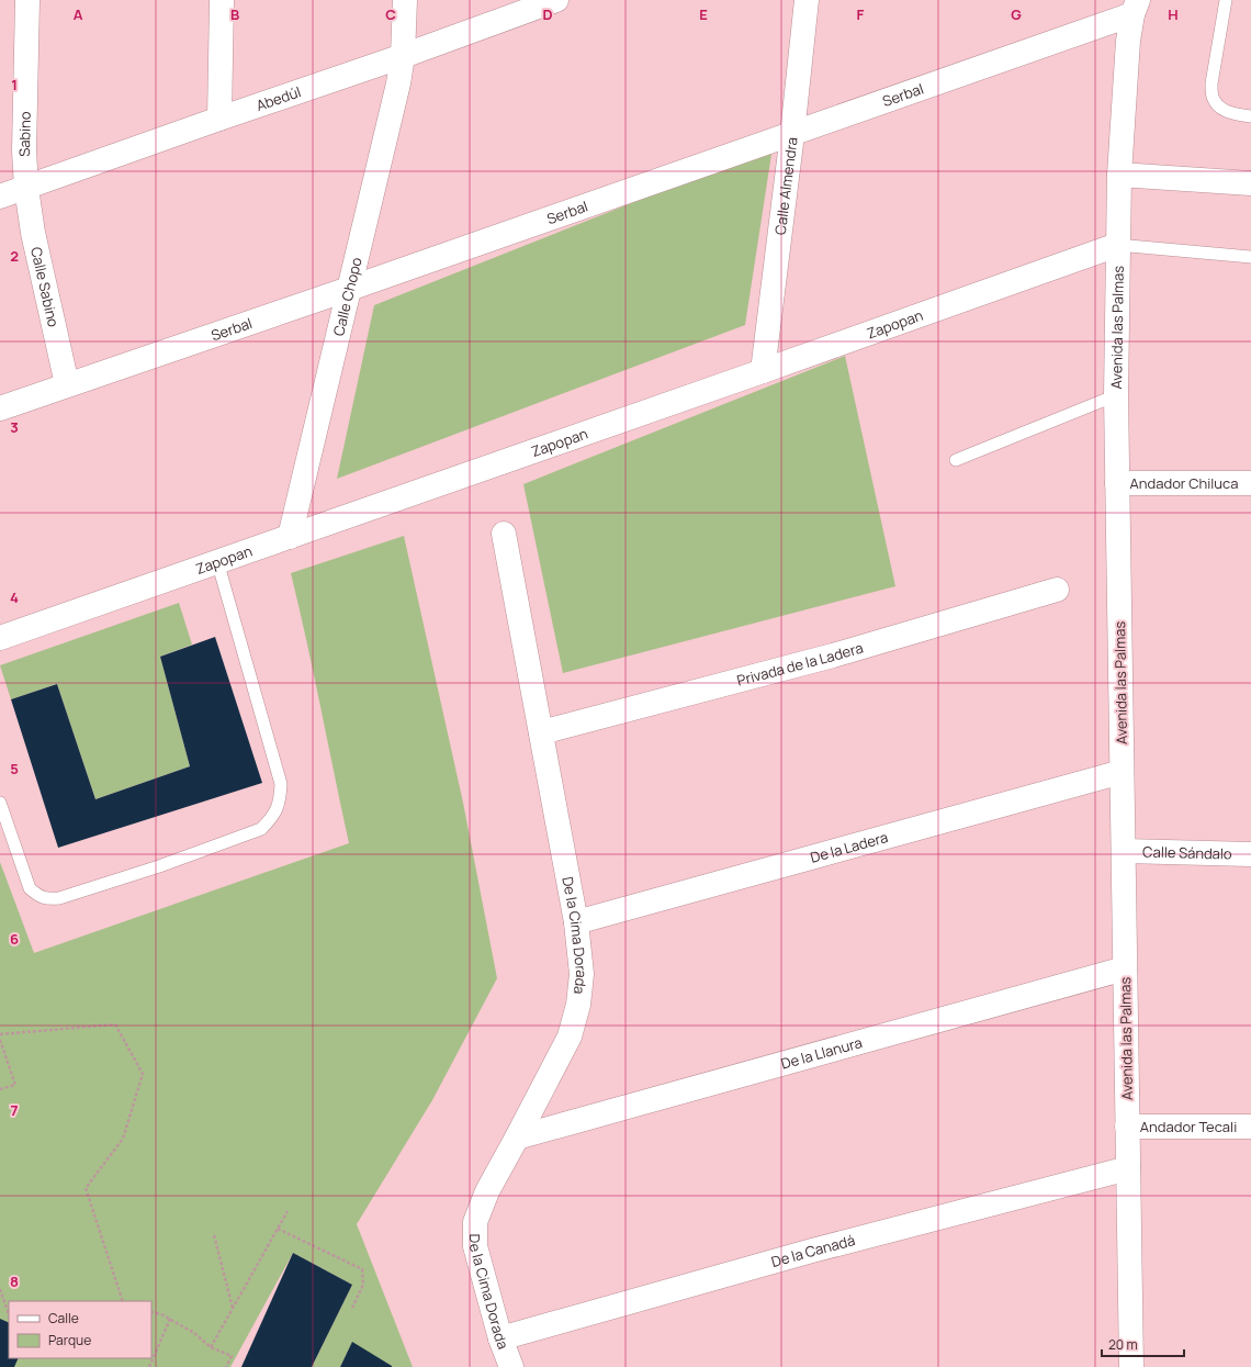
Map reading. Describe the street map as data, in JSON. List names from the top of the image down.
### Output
{
  "streets": {
    "street": [
      "Serbal",
      "Abedúl",
      "Sabino",
      "Calle Almendra",
      "Calle Sabino",
      "Calle Chopo",
      "Zapopan",
      "Avenida las Palmas",
      "Andador Chiluca",
      "Privada de la Ladera",
      "De la Ladera",
      "Calle Sándalo",
      "De la Cima Dorada",
      "De la Llanura",
      "Andador Tecali",
      "De la Canadá"
    ]
  },
  "crossings": [
    ["Serbal", "Calle Almendra"],
    ["Serbal", "Calle Sabino"],
    ["Serbal", "Calle Chopo"],
    ["Serbal", "Avenida las Palmas"],
    ["Abedúl", "Sabino"],
    ["Abedúl", "Calle Sabino"],
    ["Abedúl", "Calle Chopo"],
    ["Sabino", "Calle Sabino"],
    ["Calle Almendra", "Zapopan"],
    ["Calle Chopo", "Zapopan"],
    ["Zapopan", "Avenida las Palmas"],
    ["Avenida las Palmas", "Andador Chiluca"],
    ["Avenida las Palmas", "De la Ladera"],
    ["Avenida las Palmas", "Calle Sándalo"],
    ["Avenida las Palmas", "De la Llanura"],
    ["Avenida las Palmas", "Andador Tecali"],
    ["Avenida las Palmas", "De la Canadá"],
    ["Privada de la Ladera", "De la Cima Dorada"],
    ["De la Ladera", "De la Cima Dorada"],
    ["De la Cima Dorada", "De la Llanura"],
    ["De la Cima Dorada", "De la Canadá"]
  ],
  "legend": ["Calle", "Parque"],
  "scale_bar": "20 m",
  "grid": {
    "columns": [
      "A",
      "B",
      "C",
      "D",
      "E",
      "F",
      "G",
      "H"
    ],
    "rows": [
      "1",
      "2",
      "3",
      "4",
      "5",
      "6",
      "7",
      "8"
    ]
  }
}
